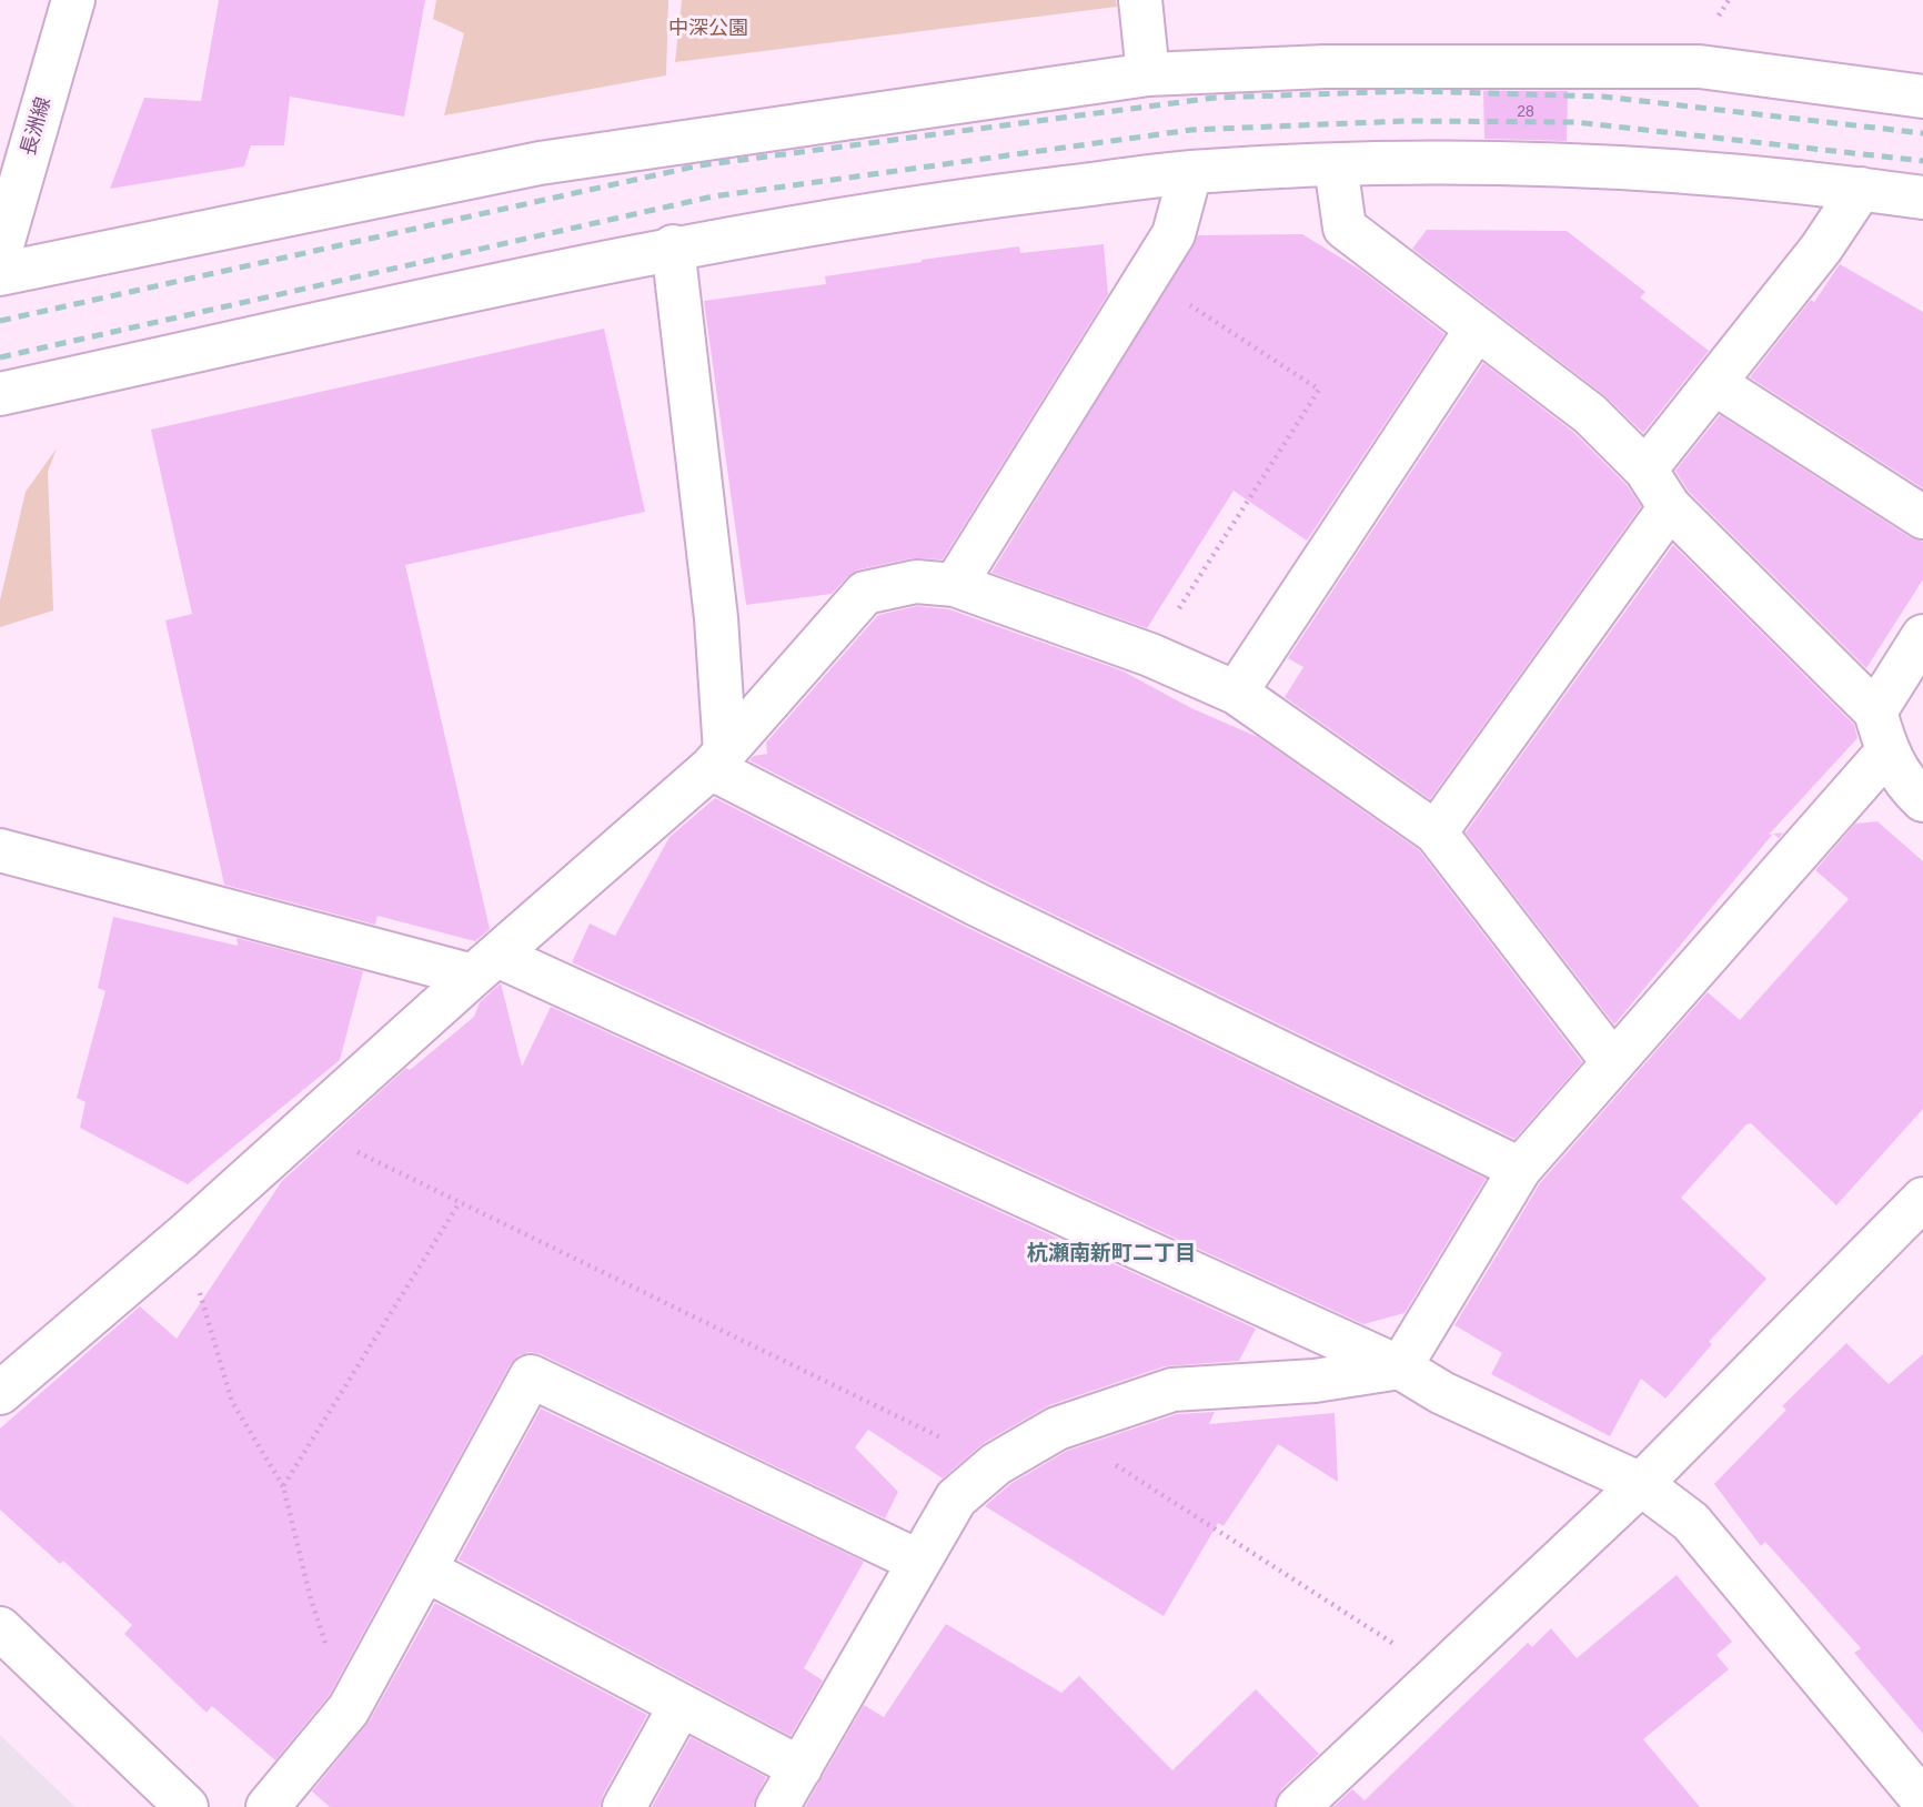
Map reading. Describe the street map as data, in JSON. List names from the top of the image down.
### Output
{
  "streets": {
    "street": ["長洲線"]
  },
  "districts": ["杭瀬南新町二丁目"],
  "parks": ["中深公園"],
  "house_numbers": ["28"]
}
